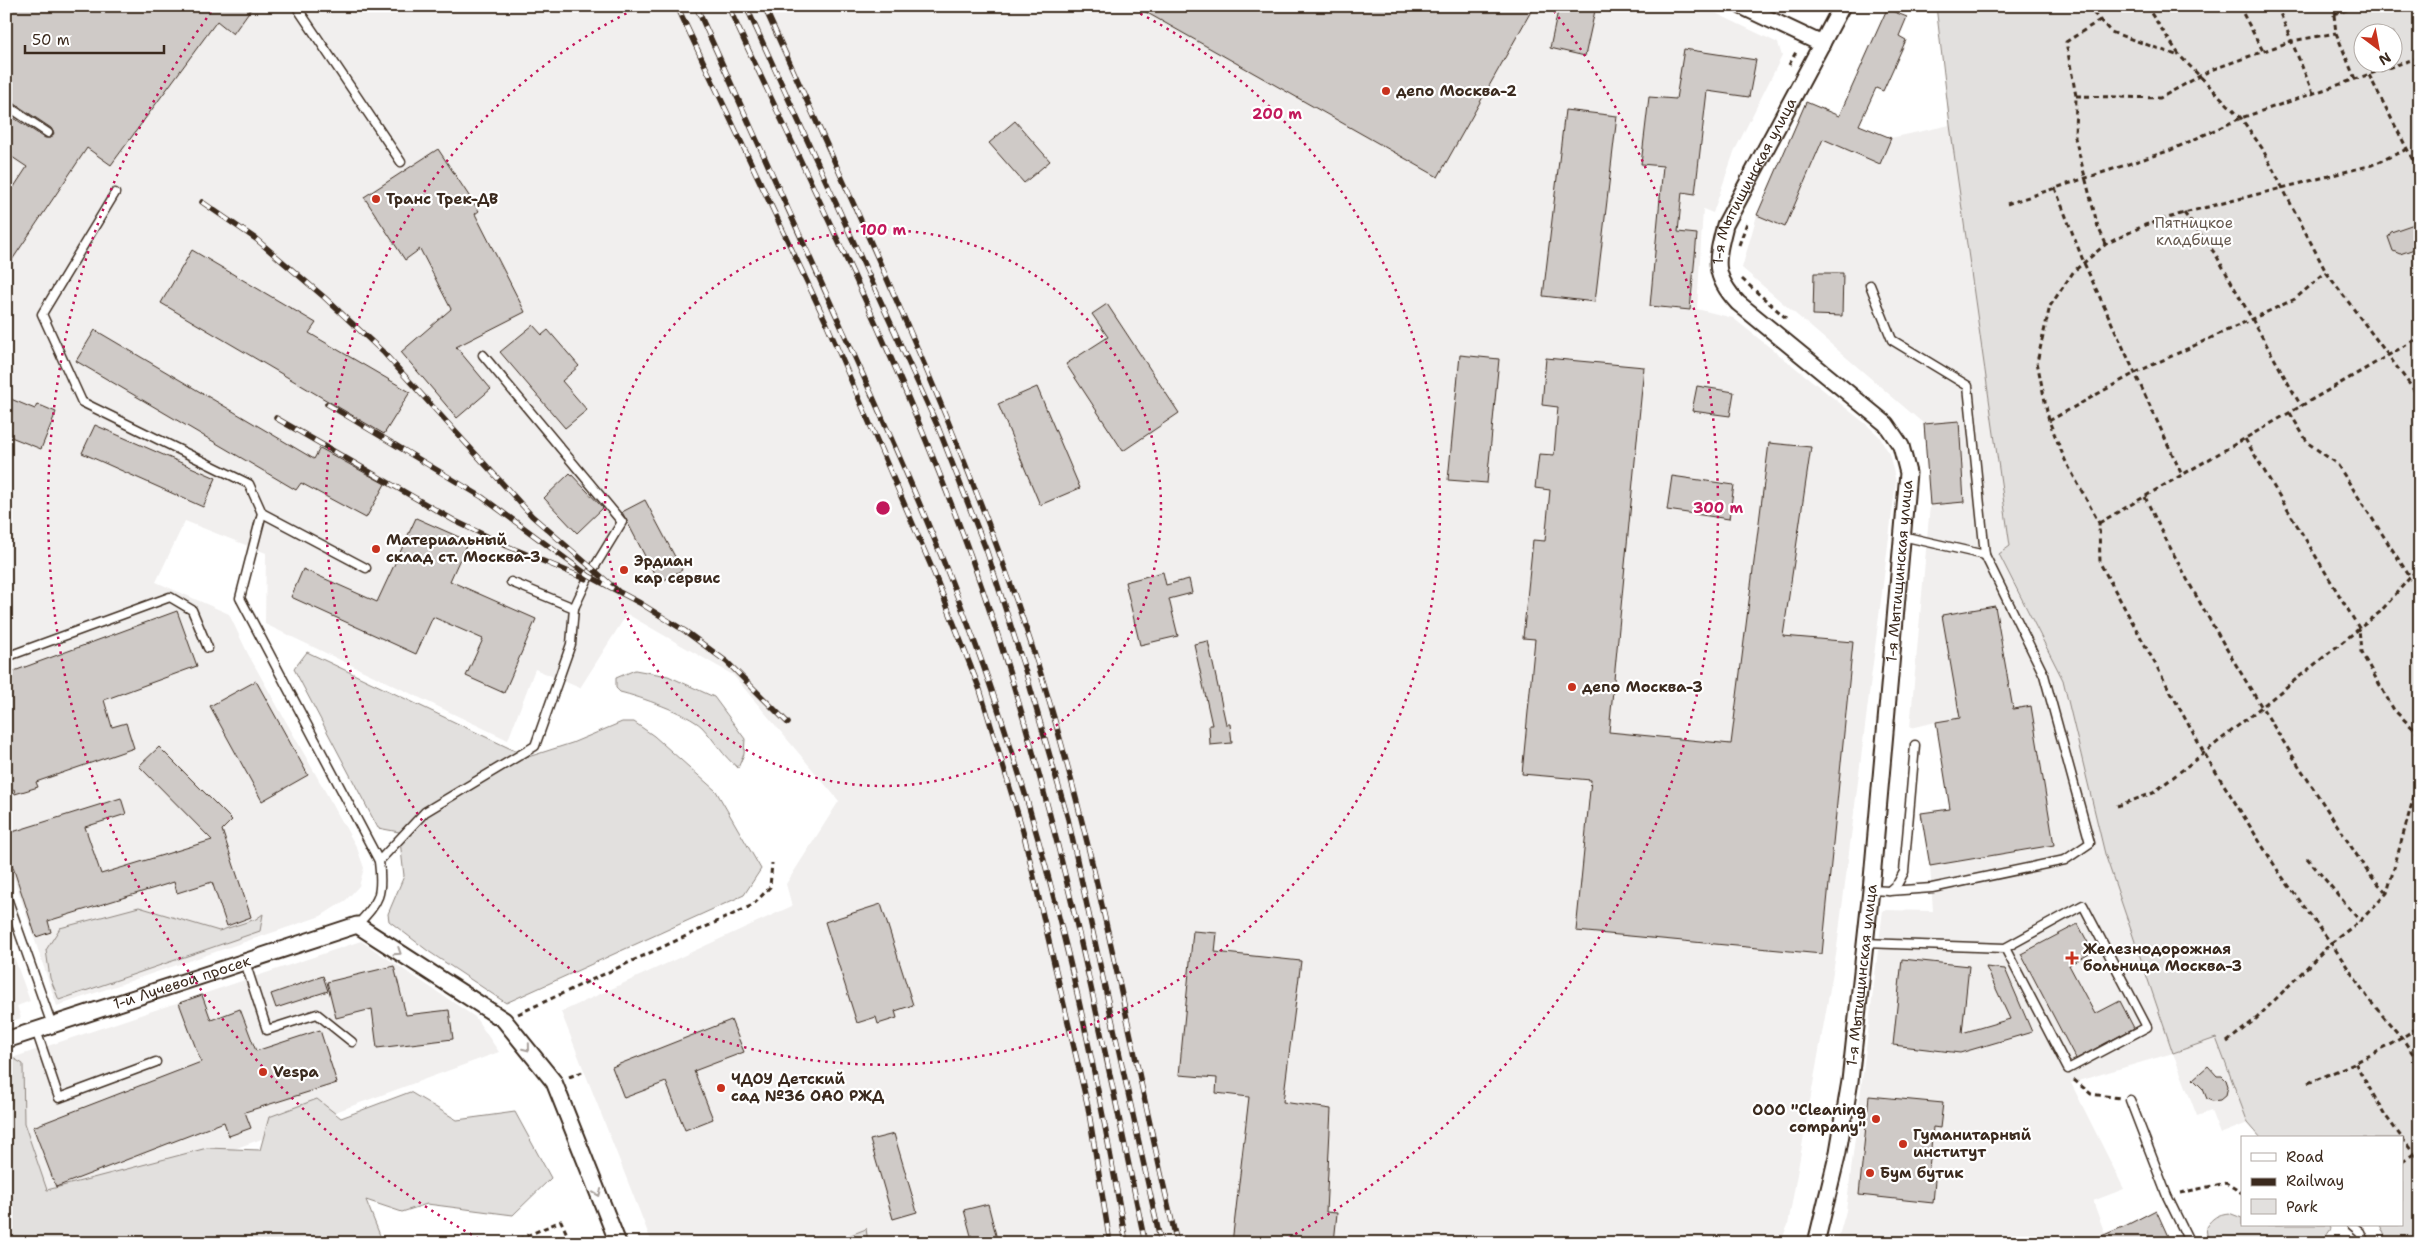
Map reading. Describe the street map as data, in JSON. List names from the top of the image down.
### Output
{
  "streets": {
    "street": ["1-я Мытищинская улица", "1-й Лучевой просек"]
  },
  "parks": ["Пятницкое кладбище"],
  "places": {
    "other": [
      "депо Москва-2",
      "Транс Трек-ДВ",
      "Материальный склад ст. Москва-3",
      "Эрдиан кар сервис",
      "депо Москва-3",
      "Vespa",
      "ЧДОУ Детский сад №36 ОАО РЖД",
      "ООО \"Cleaning company\"",
      "Гуманитарный институт",
      "Бум бутик"
    ],
    "health": ["Железнодорожная больница Москва-3"]
  },
  "legend": ["Road", "Railway", "Park"],
  "scale_bar": "50 m",
  "north": "bottom right",
  "rings": ["200 m", "100 m", "300 m"]
}
